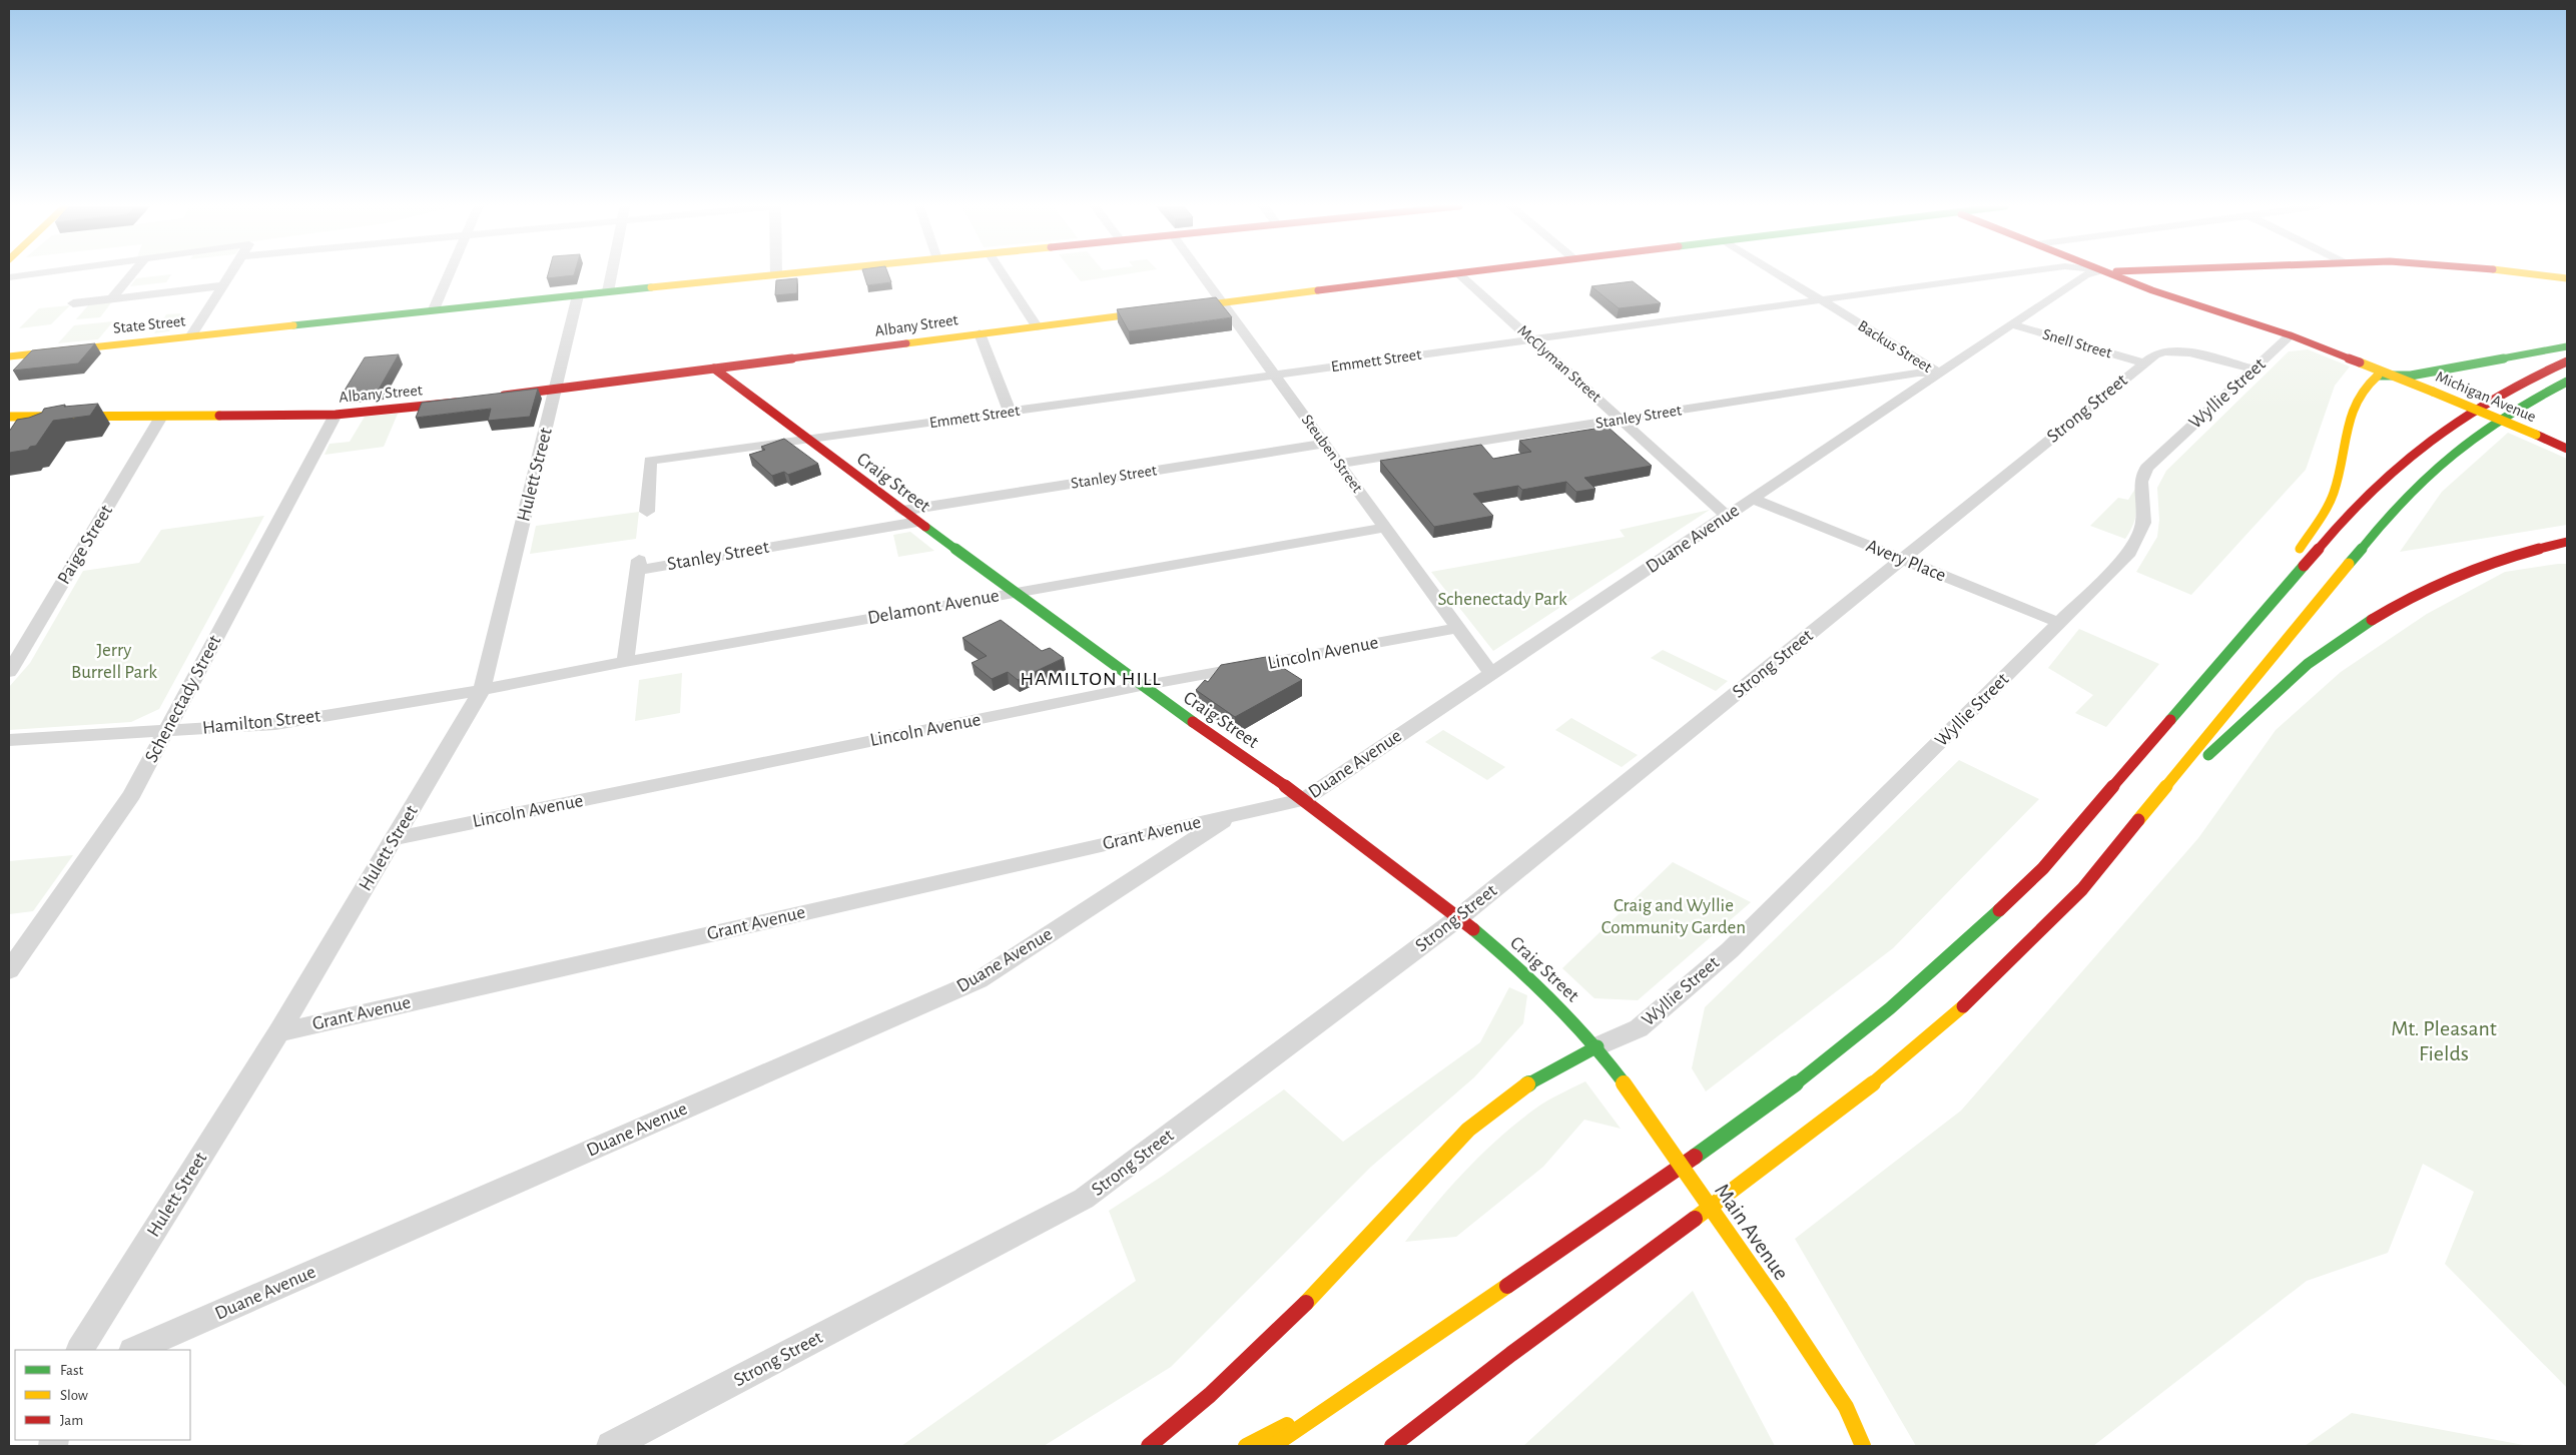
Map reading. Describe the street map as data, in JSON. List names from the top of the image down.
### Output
{
  "streets": {
    "main road": [
      "State Street",
      "Albany Street",
      "Michigan Avenue",
      "Craig Street",
      "Duane Avenue",
      "Main Avenue"
    ],
    "street": [
      "Snell Street",
      "Backus Street",
      "Emmett Street",
      "McClyman Street",
      "Wyllie Street",
      "Strong Street",
      "Stanley Street",
      "Steuben Street",
      "Hulett Street",
      "Paige Street",
      "Avery Place",
      "Delamont Avenue",
      "Lincoln Avenue",
      "Schenectady Street",
      "Hamilton Street",
      "Grant Avenue"
    ]
  },
  "crossings": [
    ["State Street", "Hulett Street"],
    ["Albany Street", "Steuben Street"],
    ["Albany Street", "Hulett Street"],
    ["Albany Street", "Craig Street"],
    ["Albany Street", "Paige Street"],
    ["Albany Street", "Schenectady Street"],
    ["Snell Street", "Strong Street"],
    ["Snell Street", "Duane Avenue"],
    ["Backus Street", "Emmett Street"],
    ["Backus Street", "Stanley Street"],
    ["Backus Street", "Duane Avenue"],
    ["Emmett Street", "McClyman Street"],
    ["Emmett Street", "Steuben Street"],
    ["Emmett Street", "Craig Street"],
    ["McClyman Street", "Stanley Street"],
    ["McClyman Street", "Duane Avenue"],
    ["Wyllie Street", "Michigan Avenue"],
    ["Wyllie Street", "Strong Street"],
    ["Wyllie Street", "Craig Street"],
    ["Wyllie Street", "Avery Place"],
    ["Wyllie Street", "Main Avenue"],
    ["Strong Street", "Craig Street"],
    ["Strong Street", "Avery Place"],
    ["Stanley Street", "Steuben Street"],
    ["Stanley Street", "Craig Street"],
    ["Stanley Street", "Duane Avenue"],
    ["Stanley Street", "Delamont Avenue"],
    ["Steuben Street", "Duane Avenue"],
    ["Steuben Street", "Delamont Avenue"],
    ["Steuben Street", "Lincoln Avenue"],
    ["Hulett Street", "Delamont Avenue"],
    ["Hulett Street", "Lincoln Avenue"],
    ["Hulett Street", "Hamilton Street"],
    ["Hulett Street", "Grant Avenue"],
    ["Craig Street", "Duane Avenue"],
    ["Craig Street", "Delamont Avenue"],
    ["Craig Street", "Lincoln Avenue"],
    ["Craig Street", "Main Avenue"],
    ["Duane Avenue", "Avery Place"],
    ["Duane Avenue", "Grant Avenue"],
    ["Delamont Avenue", "Hamilton Street"],
    ["Schenectady Street", "Hamilton Street"]
  ],
  "districts": ["HAMILTON HILL"],
  "parks": [
    "Schenectady Park",
    "Jerry Burrell Park",
    "Craig and Wyllie Community Garden",
    "Mt. Pleasant Fields"
  ],
  "legend": ["Fast", "Slow", "Jam"]
}
